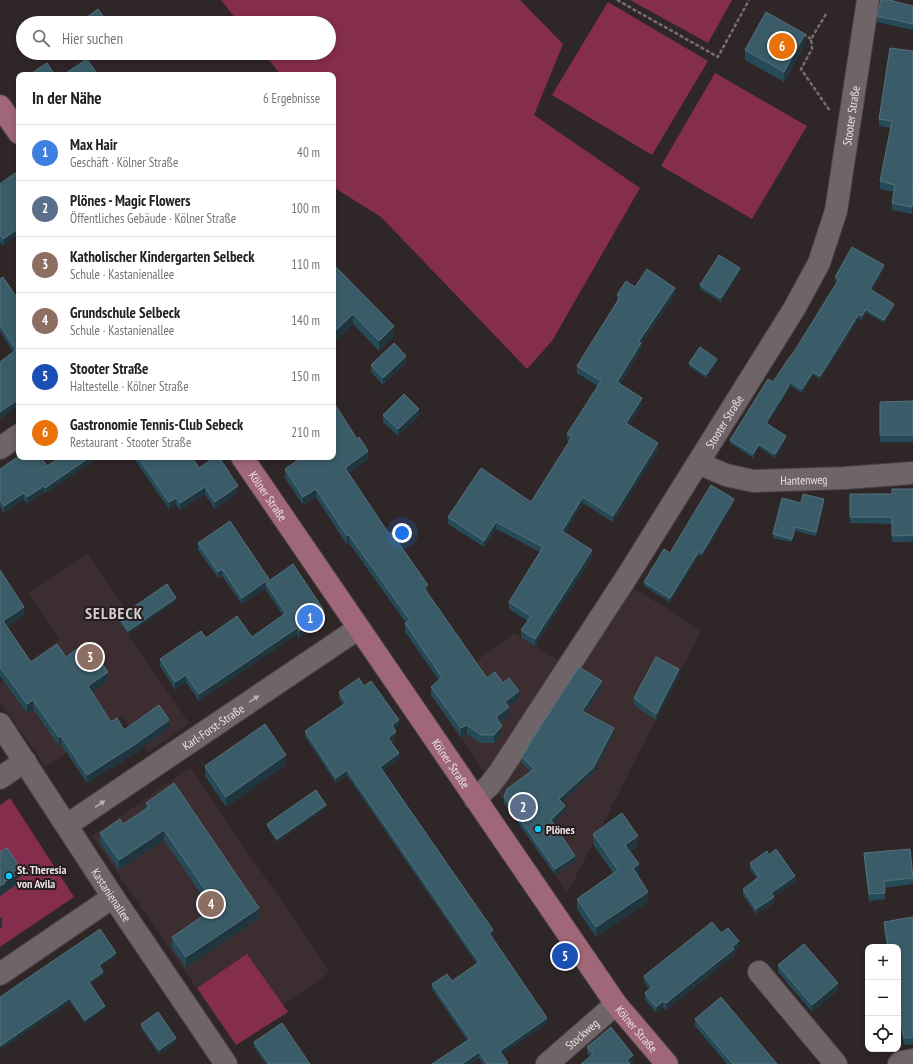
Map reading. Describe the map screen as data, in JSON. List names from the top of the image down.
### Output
{
  "streets": {
    "main road": ["Kölner Straße"],
    "street": [
      "Stooter Straße",
      "Hantenweg",
      "Karl-Forst-Straße",
      "Kastanienallee",
      "Stockweg"
    ]
  },
  "crossings": [
    ["Stooter Straße", "Hantenweg"],
    ["Stooter Straße", "Kölner Straße"],
    ["Kölner Straße", "Karl-Forst-Straße"],
    ["Kölner Straße", "Stockweg"],
    ["Karl-Forst-Straße", "Kastanienallee"]
  ],
  "one_way": ["Karl-Forst-Straße"],
  "districts": ["SELBECK"],
  "places": ["Plönes", "St. Theresia von Avila"],
  "page": {
    "search": "Hier suchen",
    "pins": [
      "6",
      "1",
      "3",
      "2",
      "4",
      "5"
    ],
    "heading": ["In der Nähe", "6 Ergebnisse"],
    "list": [
      {
        "mark": "1",
        "name": "Max Hair",
        "note": "Geschäft · Kölner Straße",
        "value": "40 m"
      },
      {
        "mark": "2",
        "name": "Plönes - Magic Flowers",
        "note": "Öffentliches Gebäude · Kölner Straße",
        "value": "100 m"
      },
      {
        "mark": "3",
        "name": "Katholischer Kindergarten Selbeck",
        "note": "Schule · Kastanienallee",
        "value": "110 m"
      },
      {
        "mark": "4",
        "name": "Grundschule Selbeck",
        "note": "Schule · Kastanienallee",
        "value": "140 m"
      },
      {
        "mark": "5",
        "name": "Stooter Straße",
        "note": "Haltestelle · Kölner Straße",
        "value": "150 m"
      },
      {
        "mark": "6",
        "name": "Gastronomie Tennis-Club Sebeck",
        "note": "Restaurant · Stooter Straße",
        "value": "210 m"
      }
    ],
    "map_buttons": ["+", "−"]
  }
}
